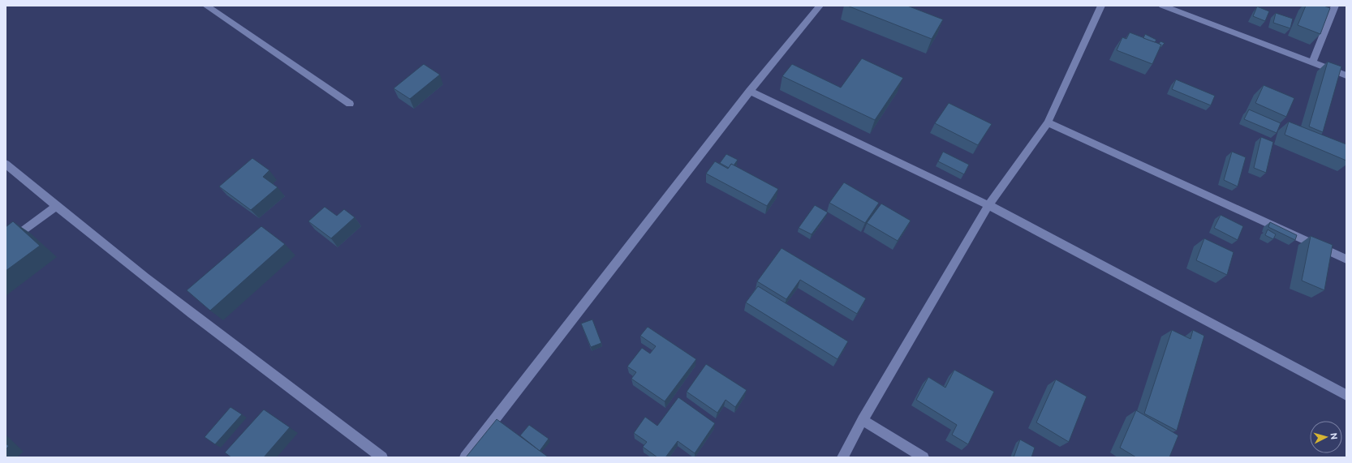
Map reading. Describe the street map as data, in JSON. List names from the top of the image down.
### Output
{
  "north": "right"
}
